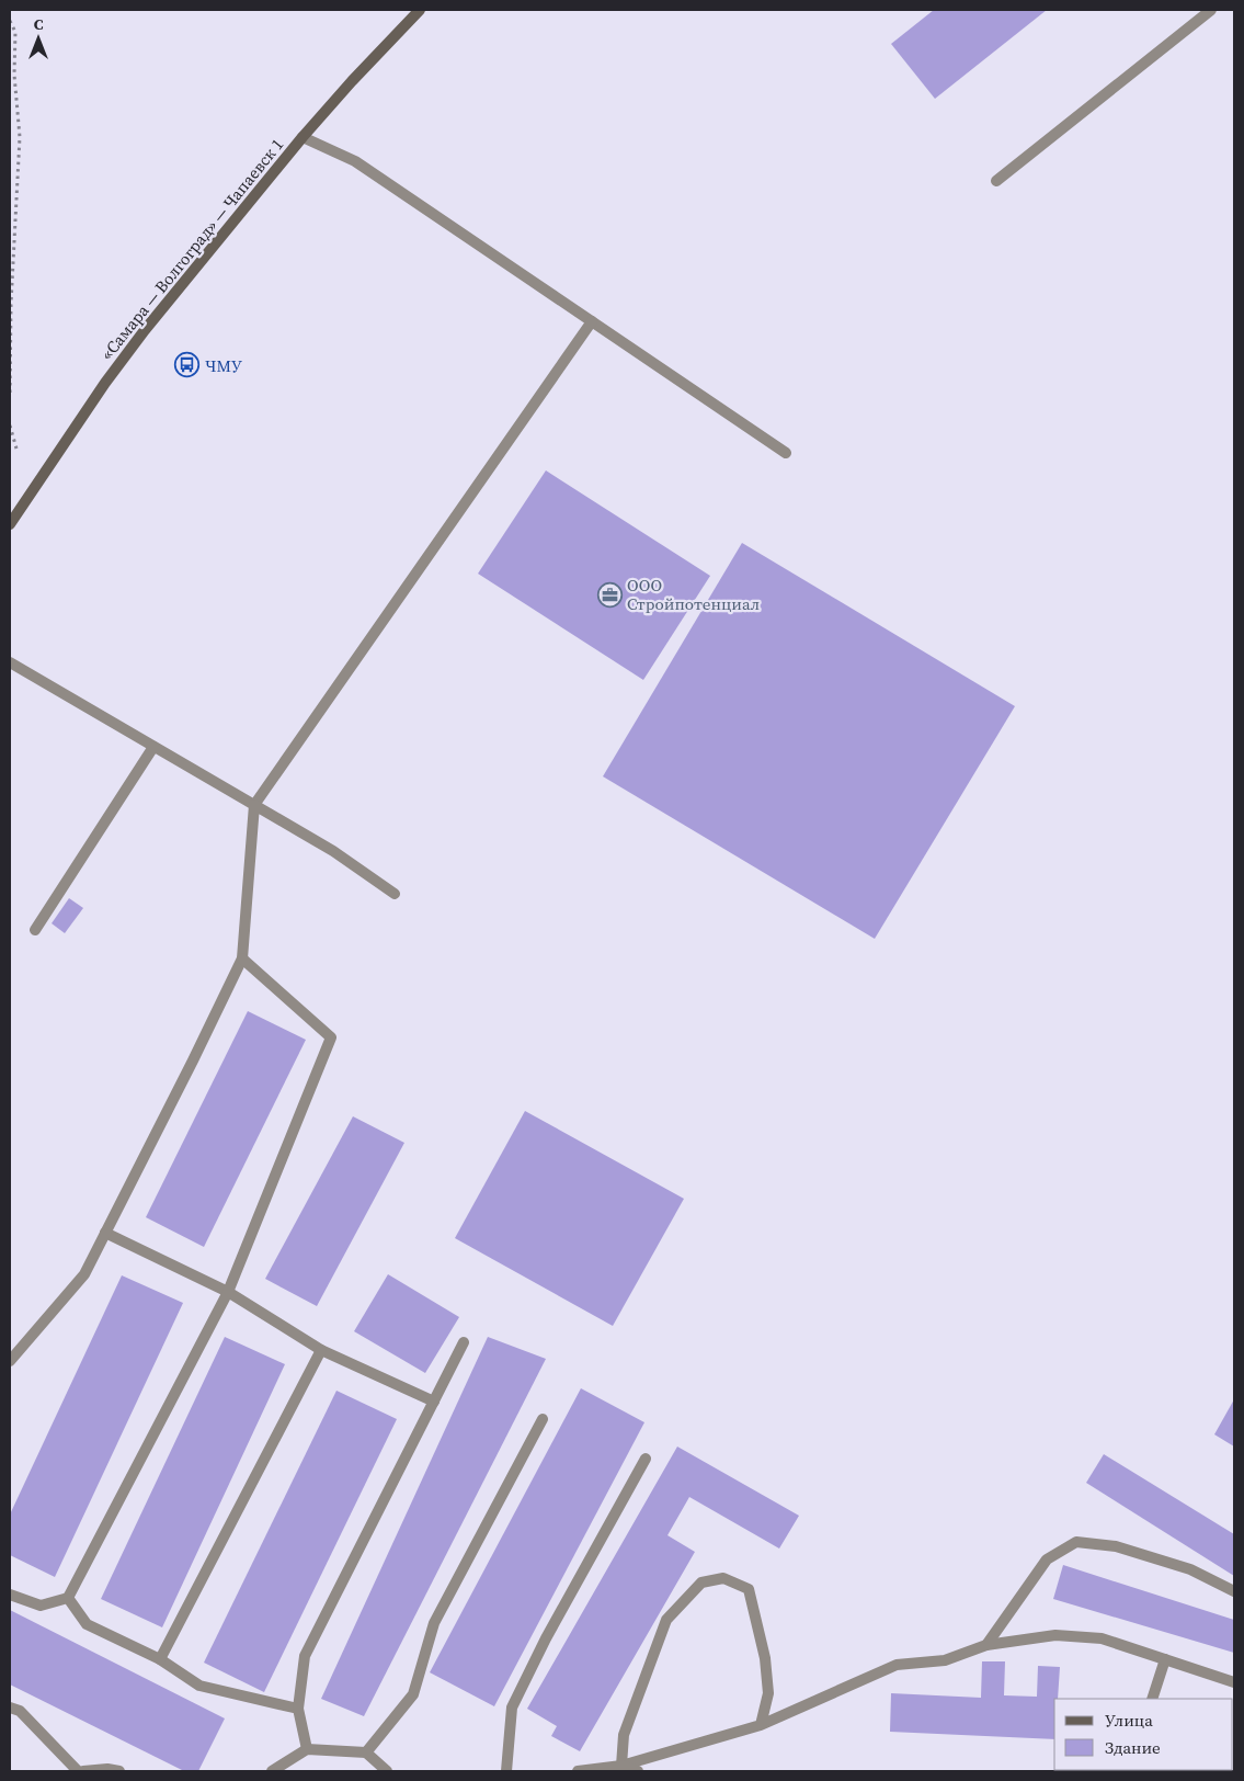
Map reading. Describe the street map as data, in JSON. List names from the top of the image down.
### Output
{
  "streets": {
    "main road": ["«Самара — Волгоград» — Чапаевск 1"]
  },
  "places": {
    "bus stop": ["ЧМУ"],
    "office": ["ООО Стройпотенциал"]
  },
  "legend": ["Улица", "Здание"],
  "north": "top"
}
